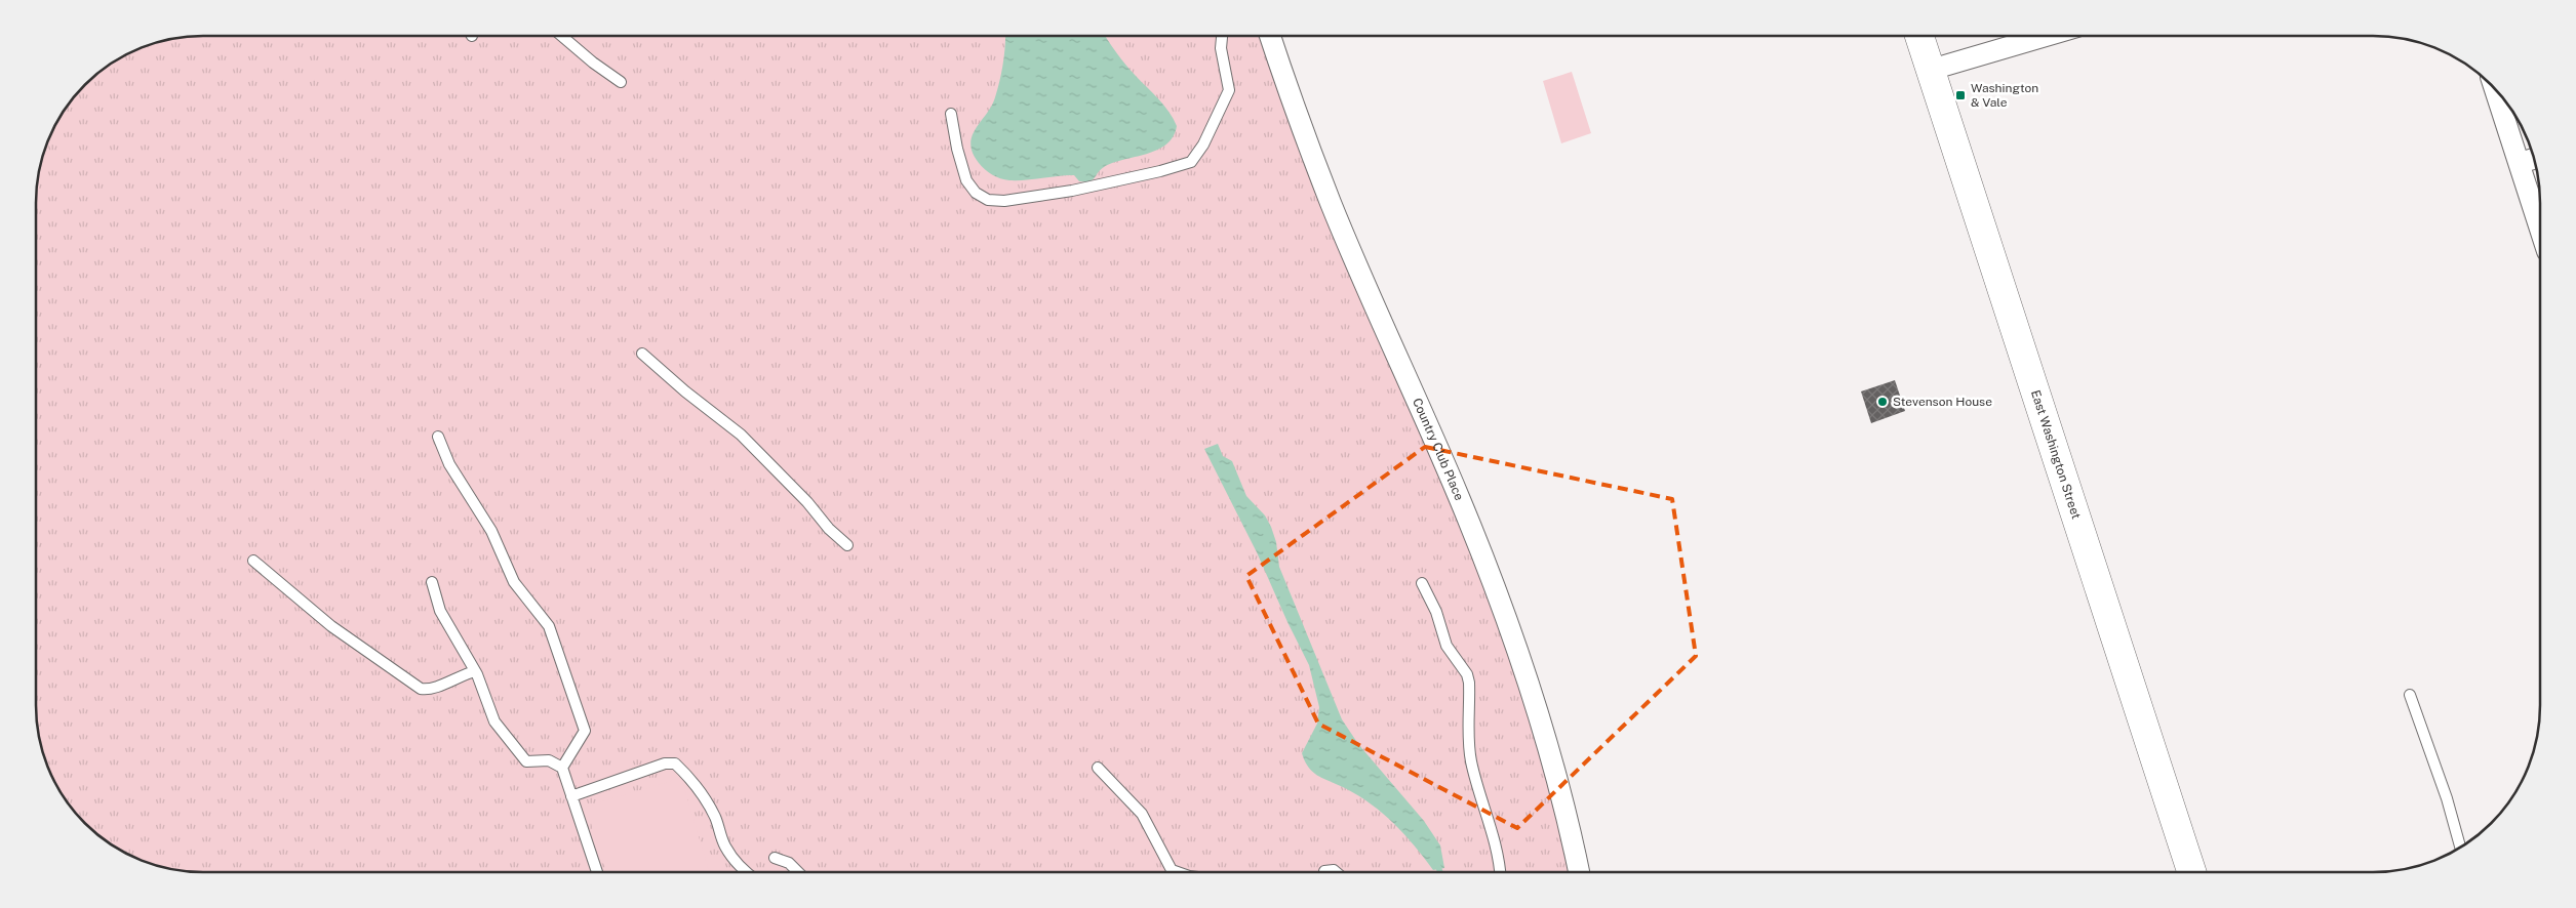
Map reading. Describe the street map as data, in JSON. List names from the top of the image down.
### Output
{
  "streets": {
    "main road": ["East Washington Street"],
    "street": ["Country Club Place"]
  },
  "places": {
    "transit": ["Washington & Vale"],
    "other": ["Stevenson House"]
  }
}
